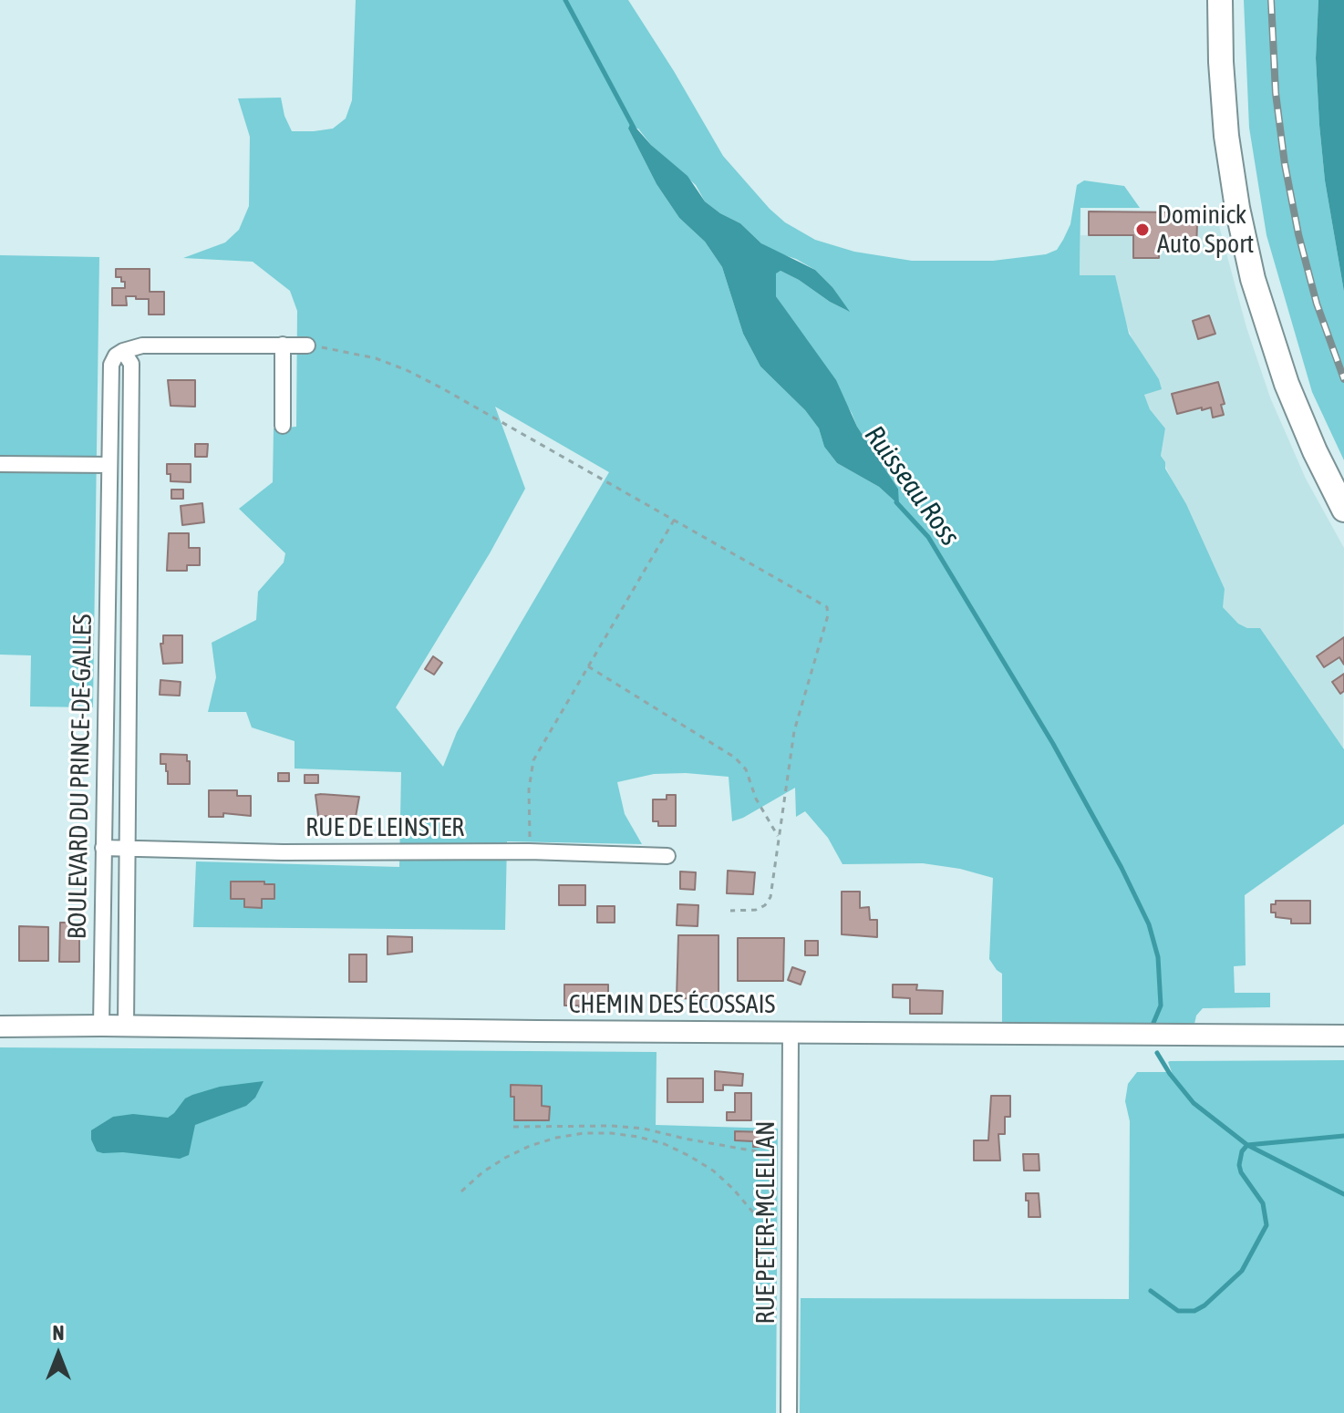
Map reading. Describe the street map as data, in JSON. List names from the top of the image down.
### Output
{
  "streets": {
    "main road": ["CHEMIN DES ÉCOSSAIS"],
    "street": ["BOULEVARD DU PRINCE-DE-GALLES", "RUE DE LEINSTER", "RUE PETER-MCLELLAN"]
  },
  "crossings": [
    ["BOULEVARD DU PRINCE-DE-GALLES", "RUE DE LEINSTER"],
    ["BOULEVARD DU PRINCE-DE-GALLES", "CHEMIN DES ÉCOSSAIS"],
    ["CHEMIN DES ÉCOSSAIS", "RUE PETER-MCLELLAN"]
  ],
  "water": ["Ruisseau Ross"],
  "places": ["Dominick Auto Sport"],
  "north": "top"
}
